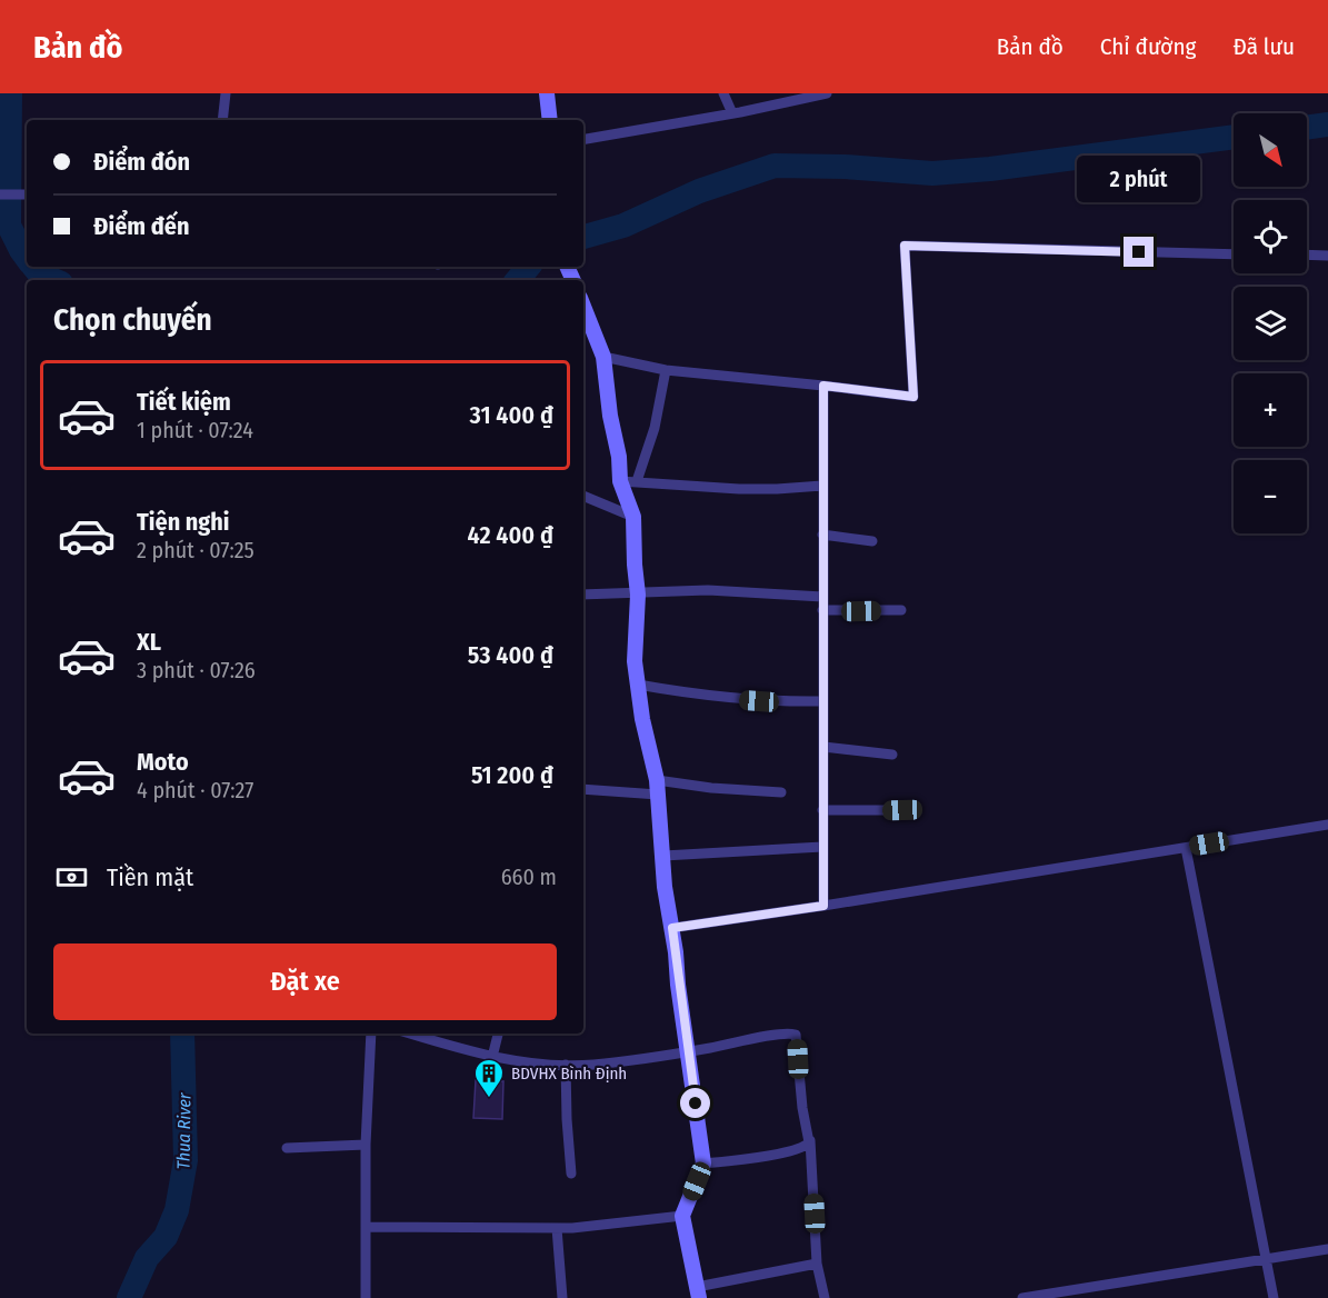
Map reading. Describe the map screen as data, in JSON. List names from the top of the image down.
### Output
{
  "water": ["Thua River"],
  "places": {
    "building": ["BDVHX Bình Định"]
  },
  "north": "bottom right",
  "page": {
    "header": "Bản đồ",
    "nav": ["Bản đồ", "Chỉ đường", "Đã lưu"],
    "map_buttons": ["+", "−"],
    "banner": ["Điểm đón", "Điểm đến"],
    "bubble": "2 phút",
    "heading": "Chọn chuyến",
    "list": [
      {
        "name": "Tiết kiệm",
        "note": "1 phút · 07:24",
        "value": "31 400 ₫"
      },
      {
        "name": "Tiện nghi",
        "note": "2 phút · 07:25",
        "value": "42 400 ₫"
      },
      {
        "name": "XL",
        "note": "3 phút · 07:26",
        "value": "53 400 ₫"
      },
      {
        "name": "Moto",
        "note": "4 phút · 07:27",
        "value": "51 200 ₫"
      }
    ],
    "pay": ["Tiền mặt", "660 m"],
    "buttons": "Đặt xe"
  }
}
